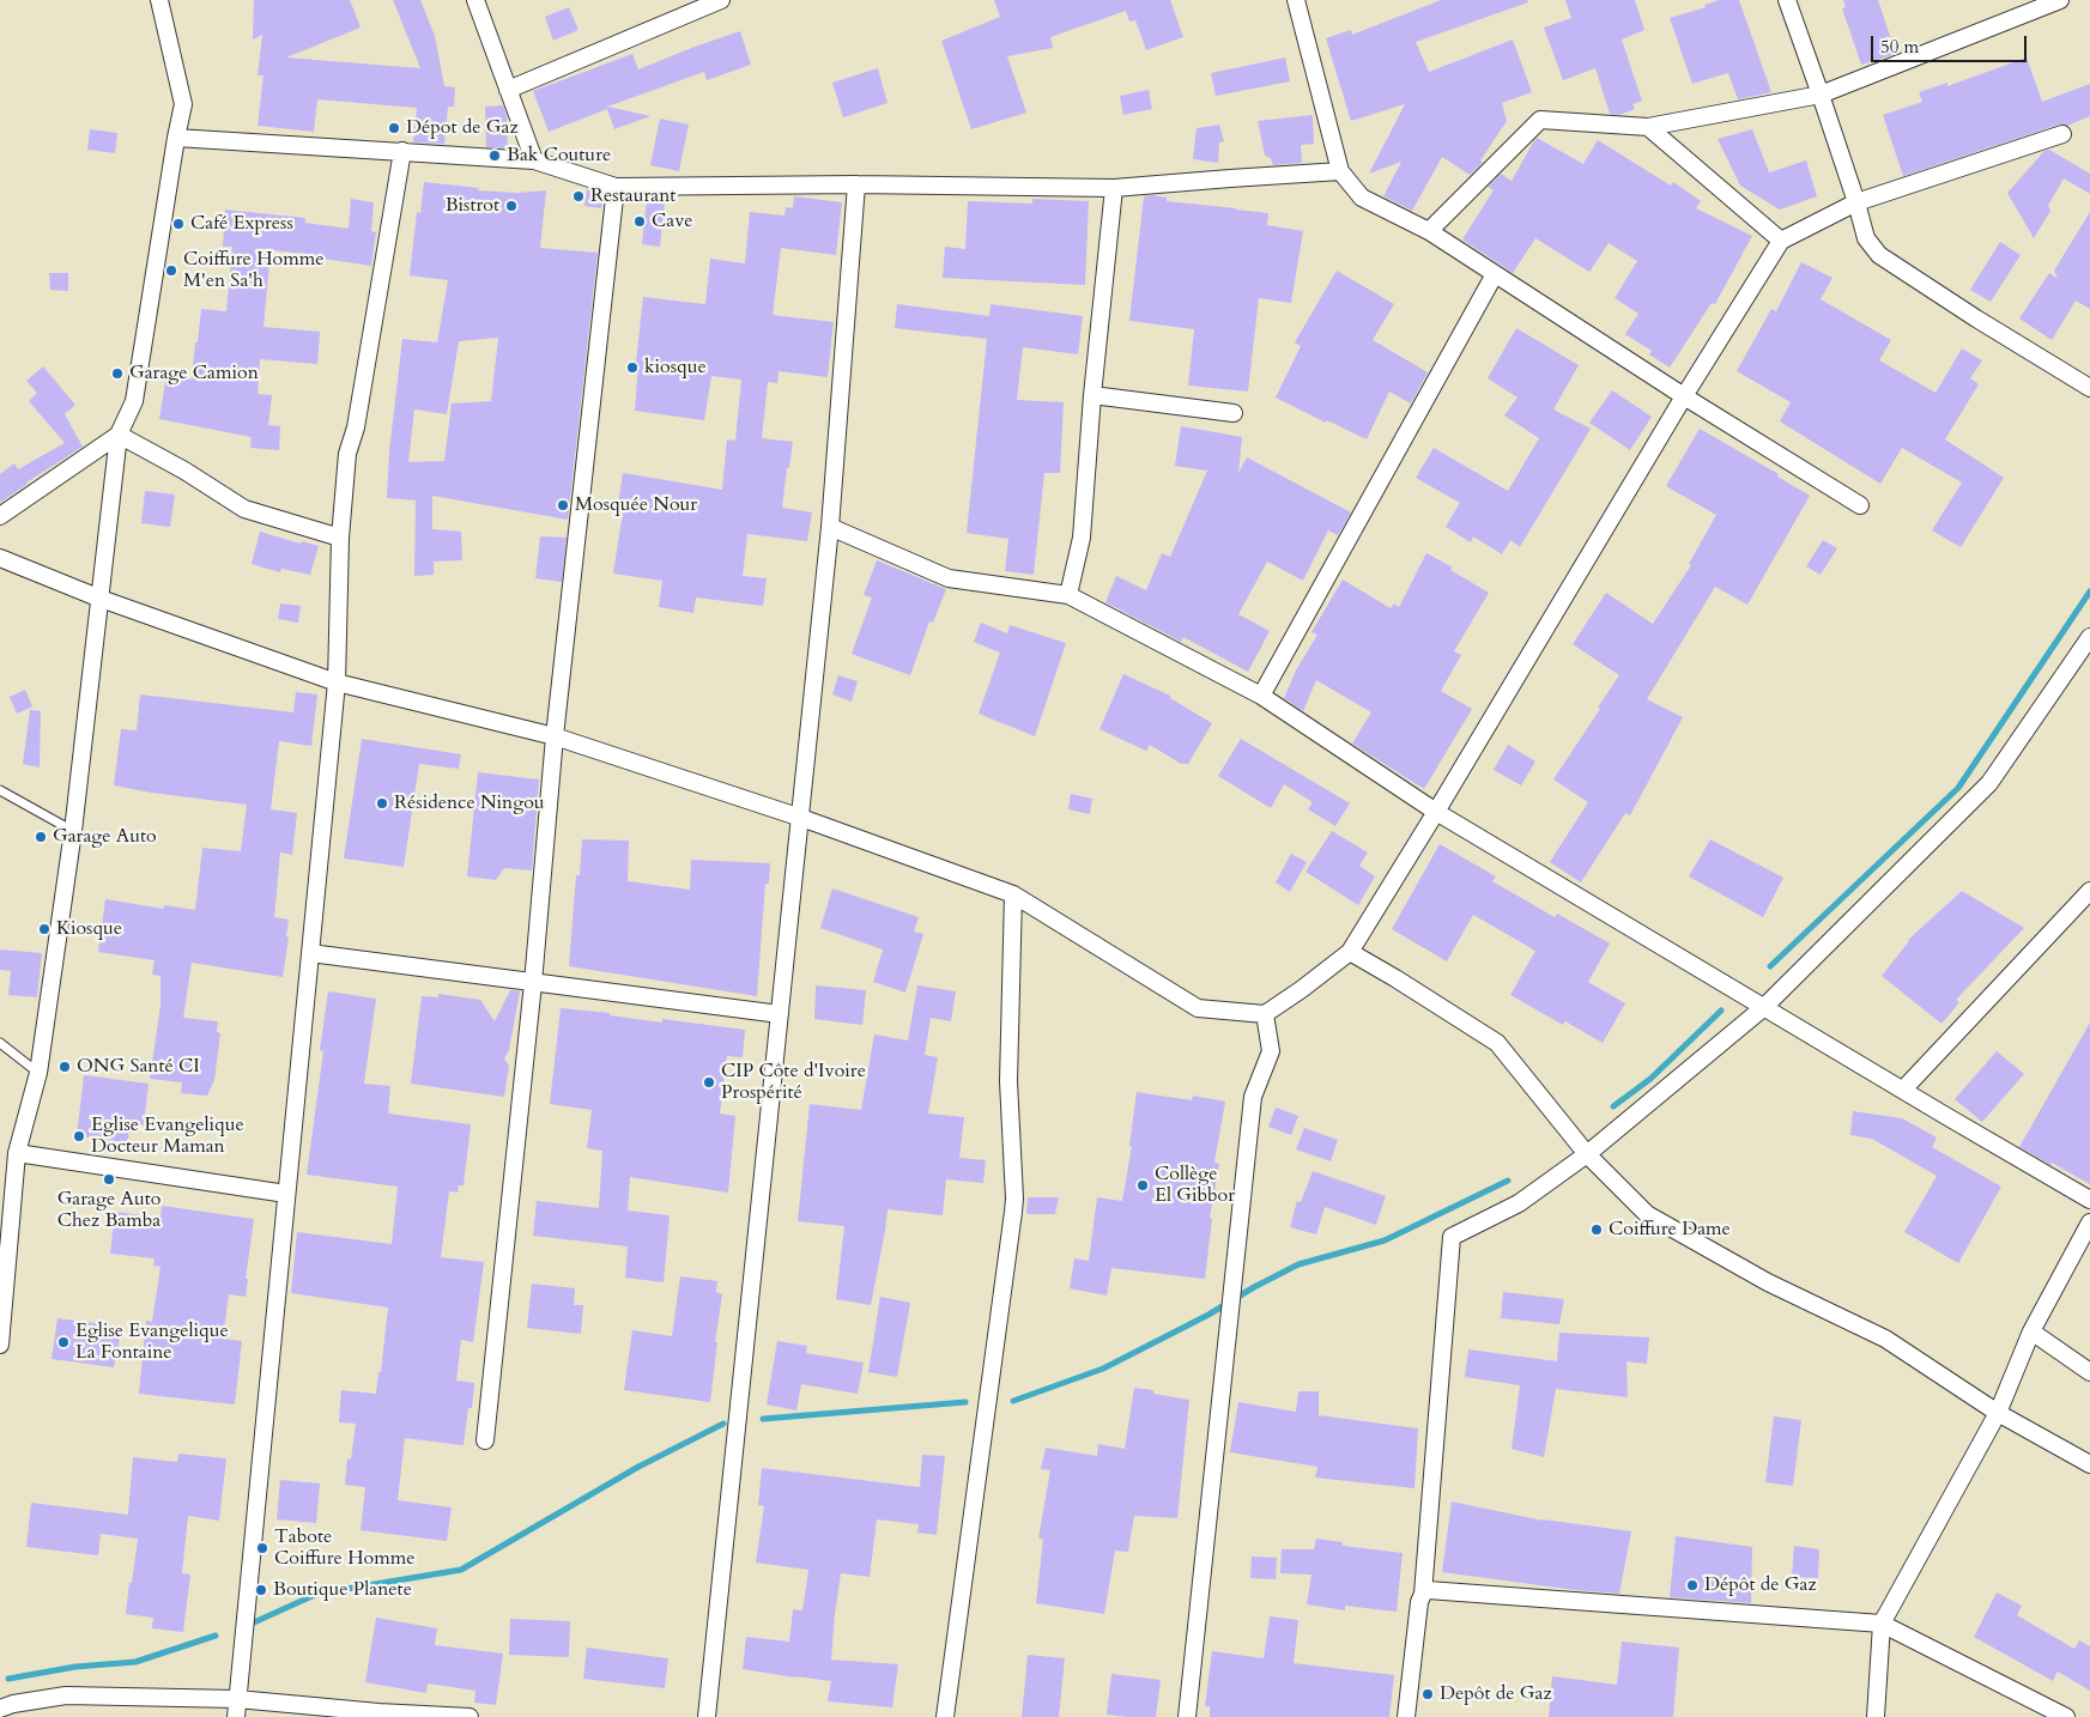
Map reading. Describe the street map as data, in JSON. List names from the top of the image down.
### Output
{
  "places": [
    "Dépot de Gaz",
    "Bak Couture",
    "Restaurant",
    "Bistrot",
    "Cave",
    "Café Express",
    "Coiffure Homme M'en Sa'h",
    "kiosque",
    "Garage Camion",
    "Mosquée Nour",
    "Résidence Ningou",
    "Garage Auto",
    "Kiosque",
    "ONG Santé CI",
    "CIP Côte d'Ivoire Prospérité",
    "Eglise Evangelique Docteur Maman",
    "Garage Auto Chez Bamba",
    "Collège El Gibbor",
    "Coiffure Dame",
    "Eglise Evangelique La Fontaine",
    "Tabote Coiffure Homme",
    "Dépôt de Gaz",
    "Boutique Planete",
    "Depôt de Gaz"
  ],
  "scale_bar": "50 m"
}
